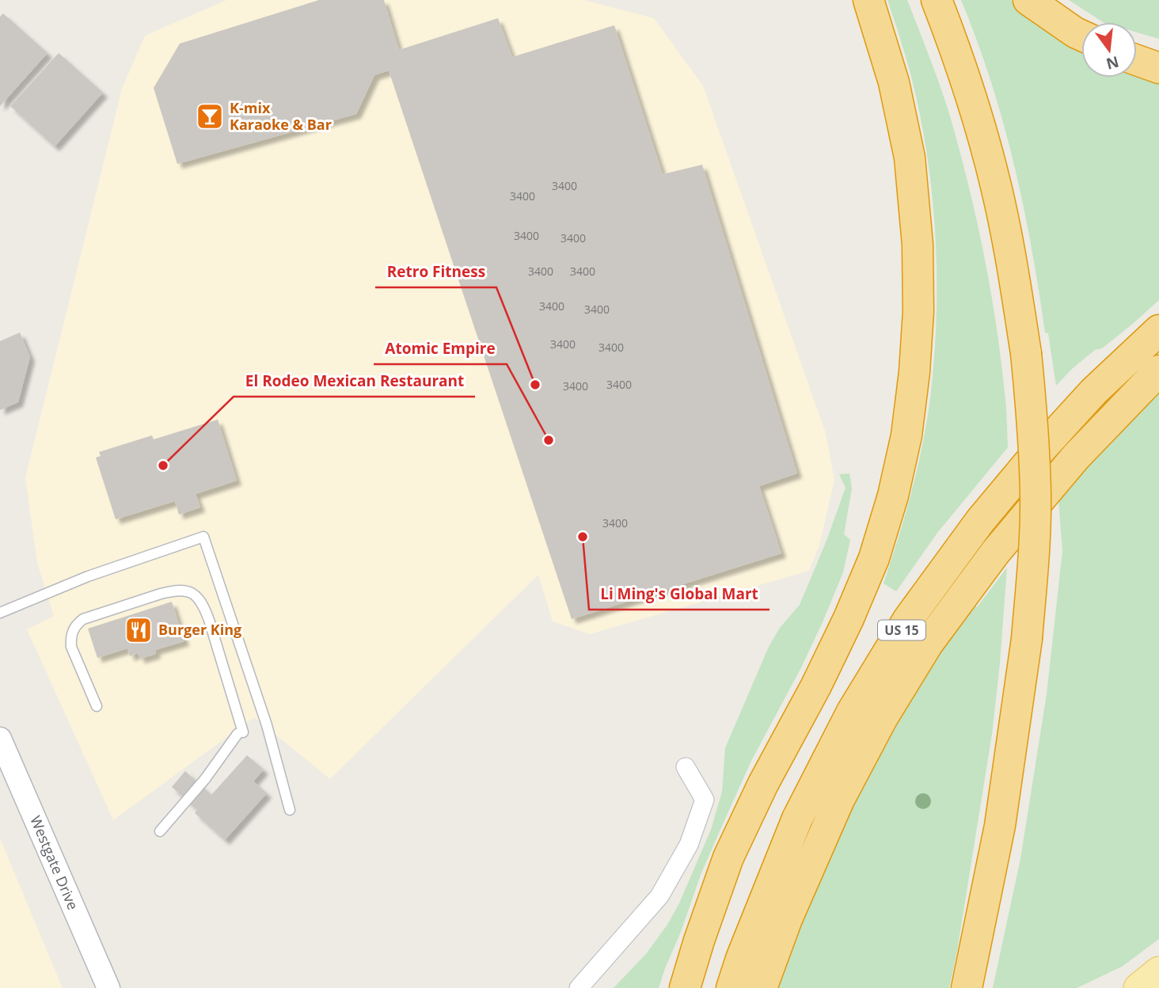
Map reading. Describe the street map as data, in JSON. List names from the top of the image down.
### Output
{
  "streets": {
    "highway": ["US 15"],
    "street": ["Westgate Drive"]
  },
  "places": {
    "bar": ["K-mix Karaoke & Bar"],
    "other": [
      "Retro Fitness",
      "Atomic Empire",
      "El Rodeo Mexican Restaurant",
      "Li Ming's Global Mart"
    ],
    "restaurant": ["Burger King"]
  },
  "house_numbers": [
    "3400",
    "3400",
    "3400",
    "3400",
    "3400",
    "3400",
    "3400",
    "3400",
    "3400",
    "3400",
    "3400",
    "3400",
    "3400"
  ],
  "north": "bottom"
}
